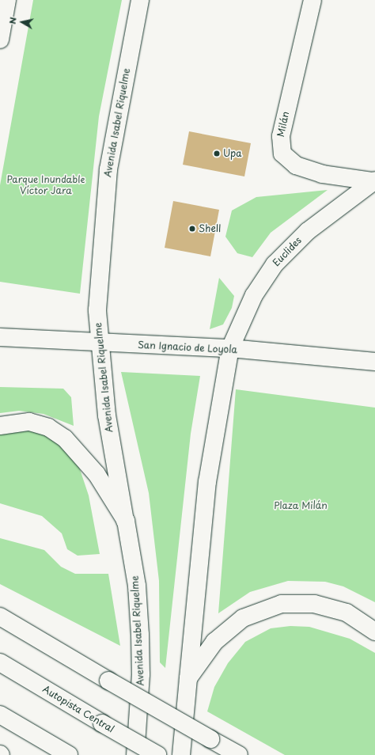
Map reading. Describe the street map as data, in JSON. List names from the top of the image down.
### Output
{
  "streets": {
    "main road": [
      "Avenida Isabel Riquelme",
      "Milán",
      "Euclides",
      "San Ignacio de Loyola",
      "Autopista Central"
    ]
  },
  "crossings": [
    ["Avenida Isabel Riquelme", "San Ignacio de Loyola"],
    ["Milán", "Euclides"],
    ["Euclides", "San Ignacio de Loyola"]
  ],
  "parks": ["Parque Inundable Víctor Jara", "Plaza Milán"],
  "places": ["Upa", "Shell"],
  "north": "left"
}
